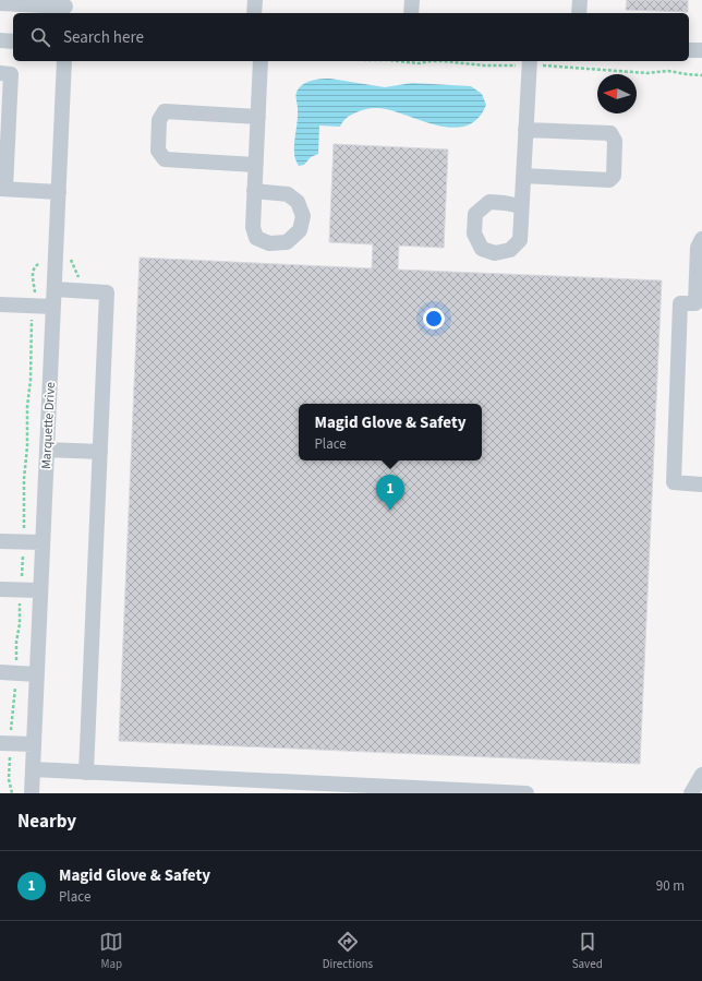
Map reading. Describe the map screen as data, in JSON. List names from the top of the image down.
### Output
{
  "streets": {
    "street": ["Marquette Drive"]
  },
  "north": "left",
  "page": {
    "search": "Search here",
    "popup": ["Magid Glove & Safety", "Place"],
    "pins": "1",
    "heading": "Nearby",
    "list": [
      {
        "mark": "1",
        "name": "Magid Glove & Safety",
        "note": "Place",
        "value": "90 m"
      }
    ],
    "nav": ["Map", "Directions", "Saved"]
  }
}
